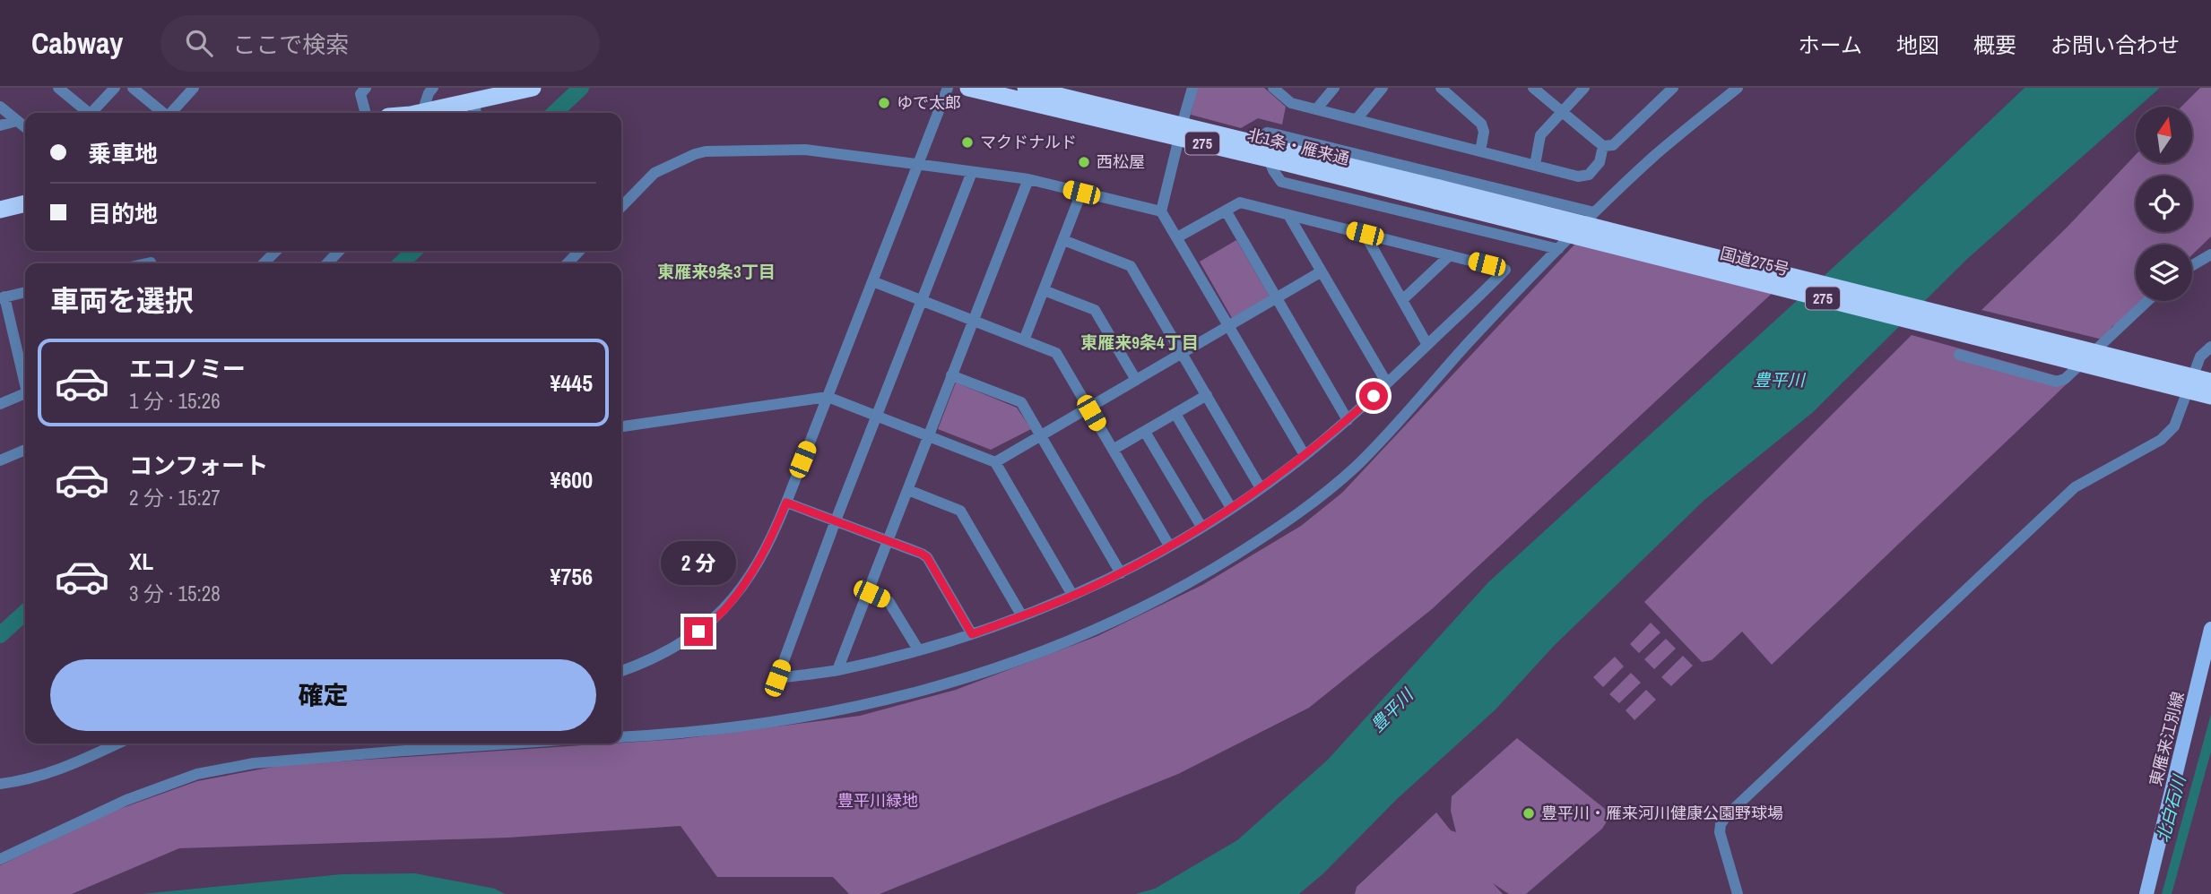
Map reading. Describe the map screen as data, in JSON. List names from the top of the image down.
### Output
{
  "streets": {
    "highway": ["275", "北1条・雁来通", "国道275号"],
    "main road": ["東雁来江別線"]
  },
  "crossings": [
    ["北1条・雁来通", "国道275号"]
  ],
  "districts": ["東雁来9条3丁目", "東雁来9条4丁目"],
  "water": ["豊平川", "北白石川"],
  "parks": ["豊平川緑地"],
  "places": [
    "ゆで太郎",
    "マクドナルド",
    "西松屋",
    "豊平川・雁来河川健康公園野球場"
  ],
  "north": "top",
  "page": {
    "header": "Cabway",
    "search": "ここで検索",
    "nav": [
      "ホーム",
      "地図",
      "概要",
      "お問い合わせ"
    ],
    "banner": ["乗車地", "目的地"],
    "heading": "車両を選択",
    "list": [
      {
        "name": "エコノミー",
        "note": "1 分 · 15:26",
        "value": "¥445"
      },
      {
        "name": "コンフォート",
        "note": "2 分 · 15:27",
        "value": "¥600"
      },
      {
        "name": "XL",
        "note": "3 分 · 15:28",
        "value": "¥756"
      }
    ],
    "bubble": "2 分",
    "buttons": "確定"
  }
}
